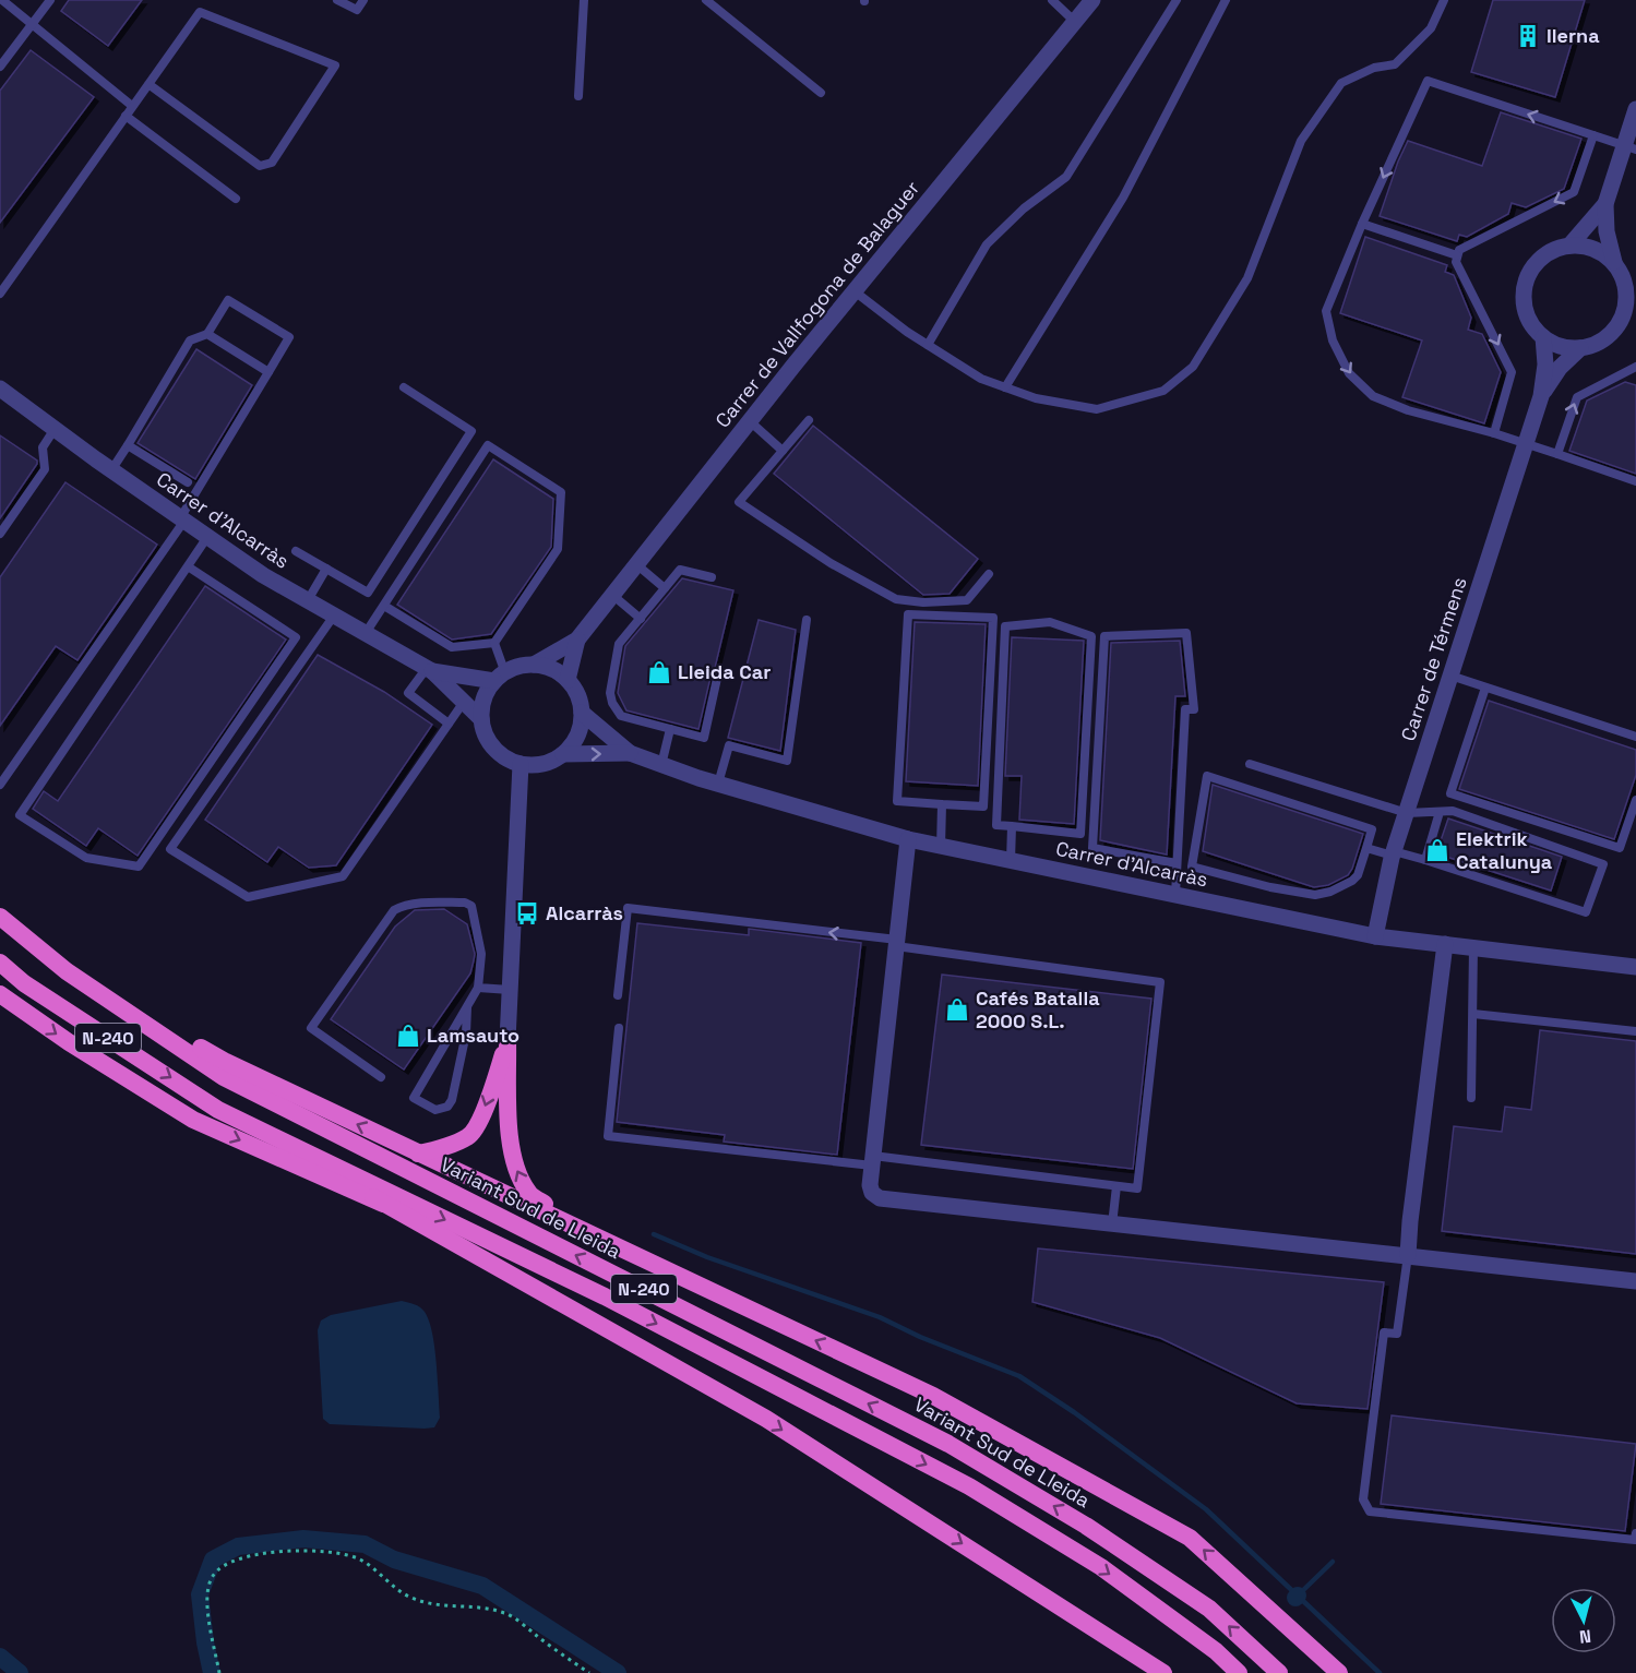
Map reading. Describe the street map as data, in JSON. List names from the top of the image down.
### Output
{
  "streets": {
    "highway": ["N-240", "Variant Sud de Lleida"],
    "street": ["Carrer de Vallfogona de Balaguer", "Carrer d'Alcarràs", "Carrer de Térmens"]
  },
  "crossings": [
    ["Carrer d'Alcarràs", "Carrer de Térmens"],
    ["N-240", "Variant Sud de Lleida"]
  ],
  "places": {
    "building": ["Ilerna"],
    "shop": [
      "Lleida Car",
      "Elektrik Catalunya",
      "Cafés Batalla 2000 S.L.",
      "Lamsauto"
    ],
    "bus stop": ["Alcarràs"]
  },
  "north": "bottom"
}
